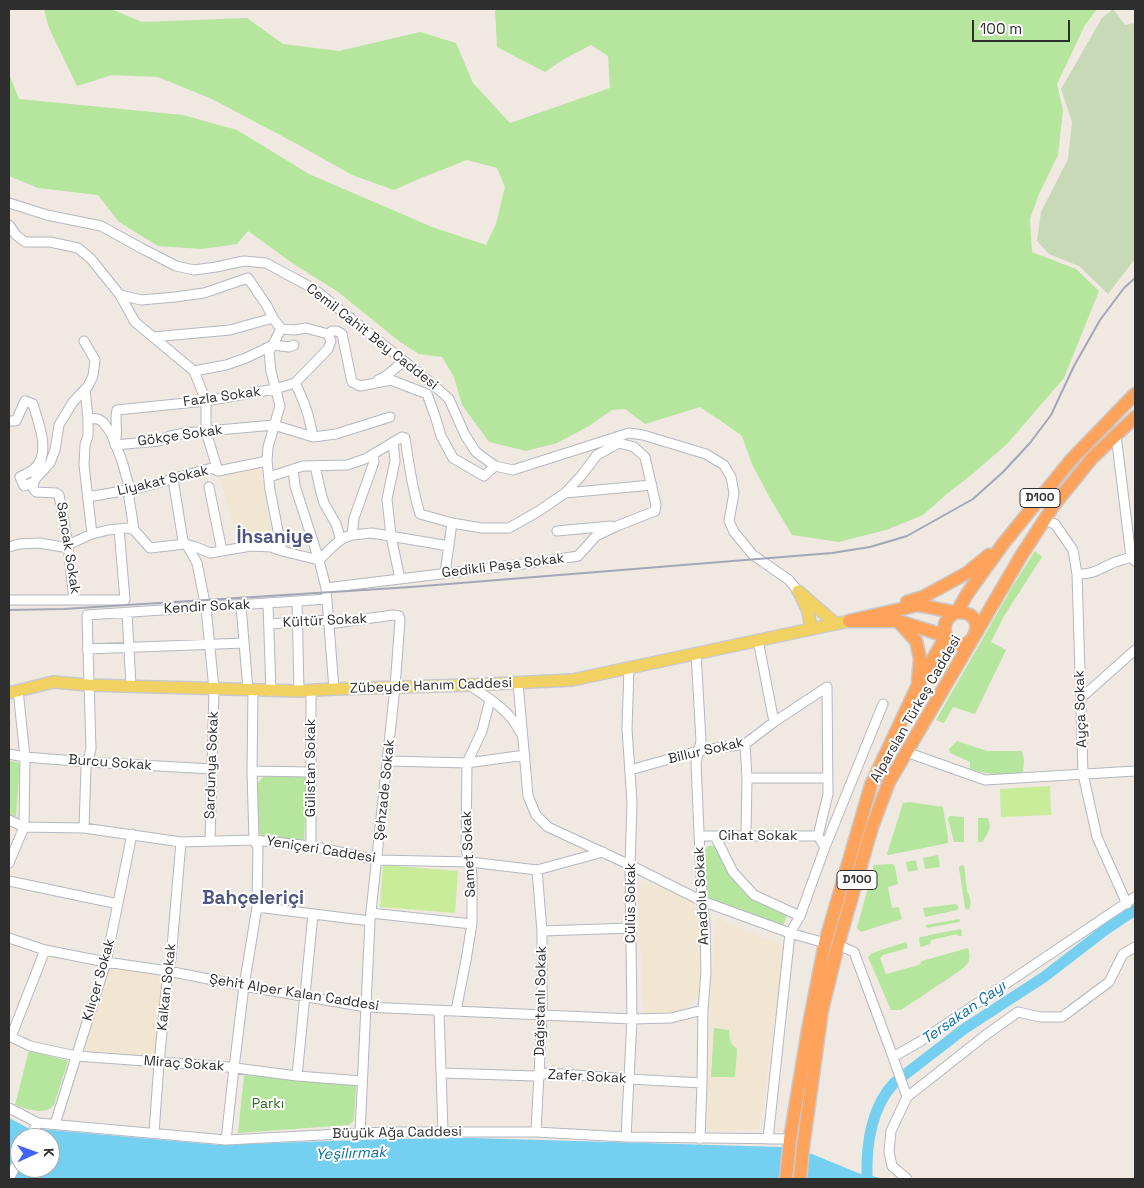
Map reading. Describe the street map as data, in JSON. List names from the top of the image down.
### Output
{
  "streets": {
    "highway": ["D100", "Alparslan Türkeş Caddesi"],
    "main road": ["Zübeyde Hanım Caddesi"],
    "street": [
      "Cemil Cahit Bey Caddesi",
      "Fazla Sokak",
      "Gökçe Sokak",
      "Liyakat Sokak",
      "Sancak Sokak",
      "Gedikli Paşa Sokak",
      "Kendir Sokak",
      "Kültür Sokak",
      "Ayça Sokak",
      "Billur Sokak",
      "Burcu Sokak",
      "Sardunya Sokak",
      "Gülistan Sokak",
      "Şehzade Sokak",
      "Cihat Sokak",
      "Yeniçeri Caddesi",
      "Samet Sokak",
      "Anadolu Sokak",
      "Cülüs Sokak",
      "Kılıçer Sokak",
      "Kalkan Sokak",
      "Şehit Alper Kalan Caddesi",
      "Dağıstanlı Sokak",
      "Miraç Sokak",
      "Zafer Sokak",
      "Büyük Ağa Caddesi"
    ]
  },
  "crossings": [
    ["Fazla Sokak", "Gökçe Sokak"],
    ["Liyakat Sokak", "Sardunya Sokak"],
    ["D100", "Alparslan Türkeş Caddesi"],
    ["D100", "Ayça Sokak"],
    ["D100", "Büyük Ağa Caddesi"],
    ["Kendir Sokak", "Sardunya Sokak"],
    ["Kendir Sokak", "Gülistan Sokak"],
    ["Kültür Sokak", "Zübeyde Hanım Caddesi"],
    ["Kültür Sokak", "Gülistan Sokak"],
    ["Kültür Sokak", "Şehzade Sokak"],
    ["Zübeyde Hanım Caddesi", "Sardunya Sokak"],
    ["Zübeyde Hanım Caddesi", "Gülistan Sokak"],
    ["Zübeyde Hanım Caddesi", "Şehzade Sokak"],
    ["Zübeyde Hanım Caddesi", "Anadolu Sokak"],
    ["Zübeyde Hanım Caddesi", "Cülüs Sokak"],
    ["Alparslan Türkeş Caddesi", "Büyük Ağa Caddesi"],
    ["Billur Sokak", "Anadolu Sokak"],
    ["Billur Sokak", "Cülüs Sokak"],
    ["Burcu Sokak", "Sardunya Sokak"],
    ["Sardunya Sokak", "Yeniçeri Caddesi"],
    ["Gülistan Sokak", "Yeniçeri Caddesi"],
    ["Şehzade Sokak", "Yeniçeri Caddesi"],
    ["Şehzade Sokak", "Şehit Alper Kalan Caddesi"],
    ["Şehzade Sokak", "Miraç Sokak"],
    ["Şehzade Sokak", "Büyük Ağa Caddesi"],
    ["Cihat Sokak", "Anadolu Sokak"],
    ["Yeniçeri Caddesi", "Samet Sokak"],
    ["Yeniçeri Caddesi", "Kılıçer Sokak"],
    ["Yeniçeri Caddesi", "Kalkan Sokak"],
    ["Yeniçeri Caddesi", "Dağıstanlı Sokak"],
    ["Samet Sokak", "Şehit Alper Kalan Caddesi"],
    ["Anadolu Sokak", "Şehit Alper Kalan Caddesi"],
    ["Anadolu Sokak", "Zafer Sokak"],
    ["Anadolu Sokak", "Büyük Ağa Caddesi"],
    ["Cülüs Sokak", "Şehit Alper Kalan Caddesi"],
    ["Cülüs Sokak", "Zafer Sokak"],
    ["Cülüs Sokak", "Büyük Ağa Caddesi"],
    ["Kılıçer Sokak", "Şehit Alper Kalan Caddesi"],
    ["Kılıçer Sokak", "Miraç Sokak"],
    ["Kılıçer Sokak", "Büyük Ağa Caddesi"],
    ["Kalkan Sokak", "Şehit Alper Kalan Caddesi"],
    ["Kalkan Sokak", "Miraç Sokak"],
    ["Kalkan Sokak", "Büyük Ağa Caddesi"],
    ["Şehit Alper Kalan Caddesi", "Dağıstanlı Sokak"],
    ["Dağıstanlı Sokak", "Zafer Sokak"],
    ["Dağıstanlı Sokak", "Büyük Ağa Caddesi"]
  ],
  "districts": ["İhsaniye", "Bahçeleriçi"],
  "water": ["Tersakan Çayı", "Yeşilırmak"],
  "parks": ["Parkı"],
  "scale_bar": "100 m",
  "north": "right"
}
